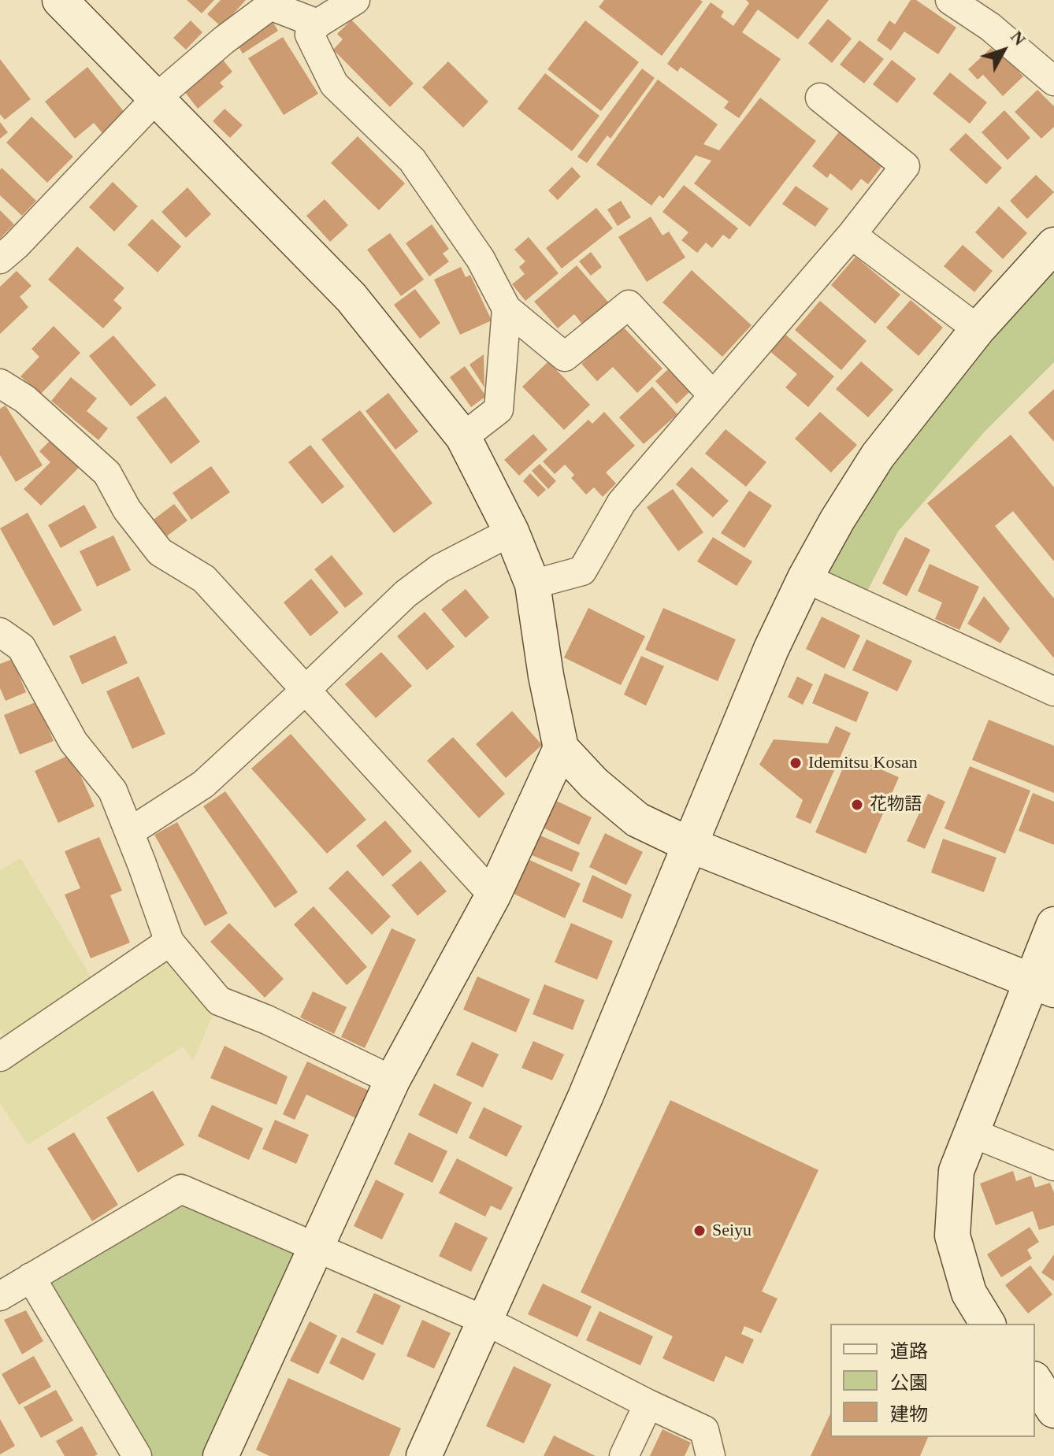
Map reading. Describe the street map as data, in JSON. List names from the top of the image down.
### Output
{
  "places": ["Idemitsu Kosan", "花物語", "Seiyu"],
  "legend": ["道路", "公園", "建物"],
  "north": "top right"
}
